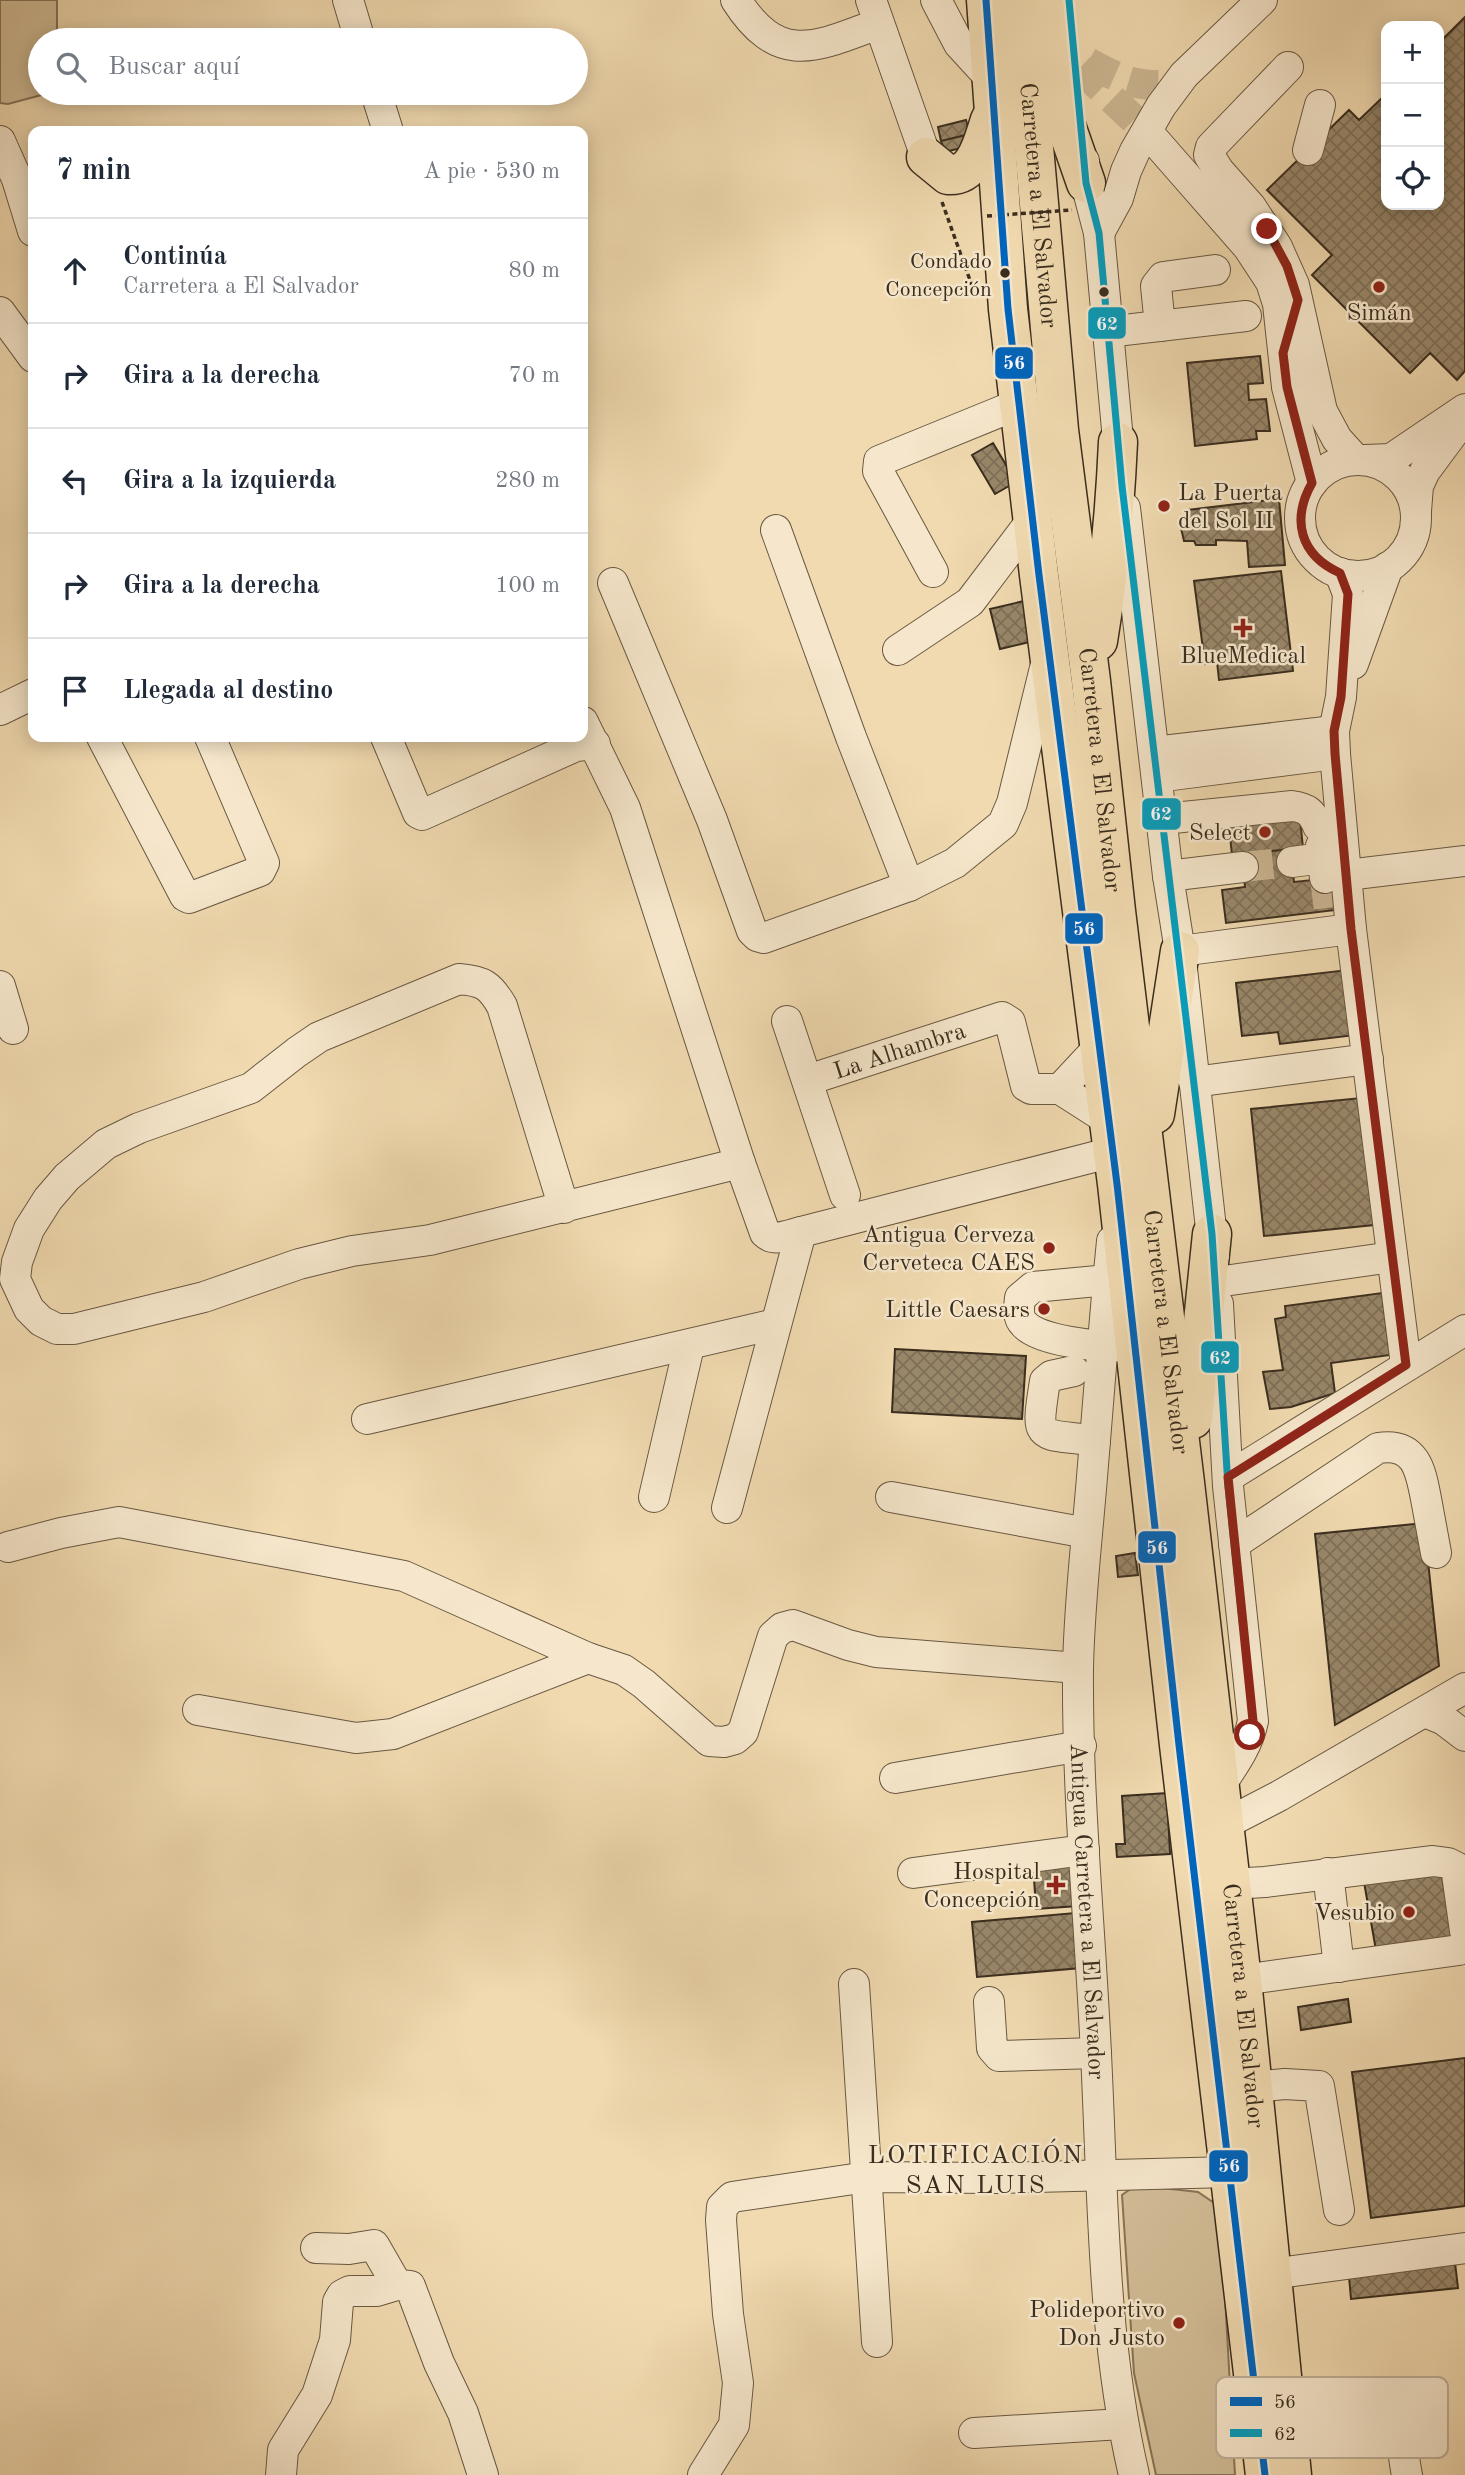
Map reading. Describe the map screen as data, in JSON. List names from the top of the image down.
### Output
{
  "streets": {
    "highway": ["Carretera a El Salvador"],
    "street": ["La Alhambra", "Antigua Carretera a El Salvador"]
  },
  "crossings": [
    ["Carretera a El Salvador", "La Alhambra"],
    ["Carretera a El Salvador", "Antigua Carretera a El Salvador"],
    ["La Alhambra", "Antigua Carretera a El Salvador"]
  ],
  "districts": ["LOTIFICACIÓN SAN LUIS"],
  "places": {
    "other": [
      "Condado Concepción",
      "Simán",
      "La Puerta del Sol II",
      "Select",
      "Antigua Cerveza Cerveteca CAES",
      "Little Caesars",
      "Vesubio",
      "Polideportivo Don Justo"
    ],
    "health": ["BlueMedical", "Hospital Concepción"]
  },
  "lines": ["transit line 56", "transit line 62"],
  "legend": ["56", "62"],
  "page": {
    "map_buttons": ["+", "−"],
    "search": "Buscar aquí",
    "heading": ["7 min", "A pie · 530 m"],
    "list": [
      ["Continúa", "Carretera a El Salvador", "80 m"],
      ["Gira a la derecha", "70 m"],
      ["Gira a la izquierda", "280 m"],
      ["Gira a la derecha", "100 m"],
      "Llegada al destino"
    ]
  }
}
